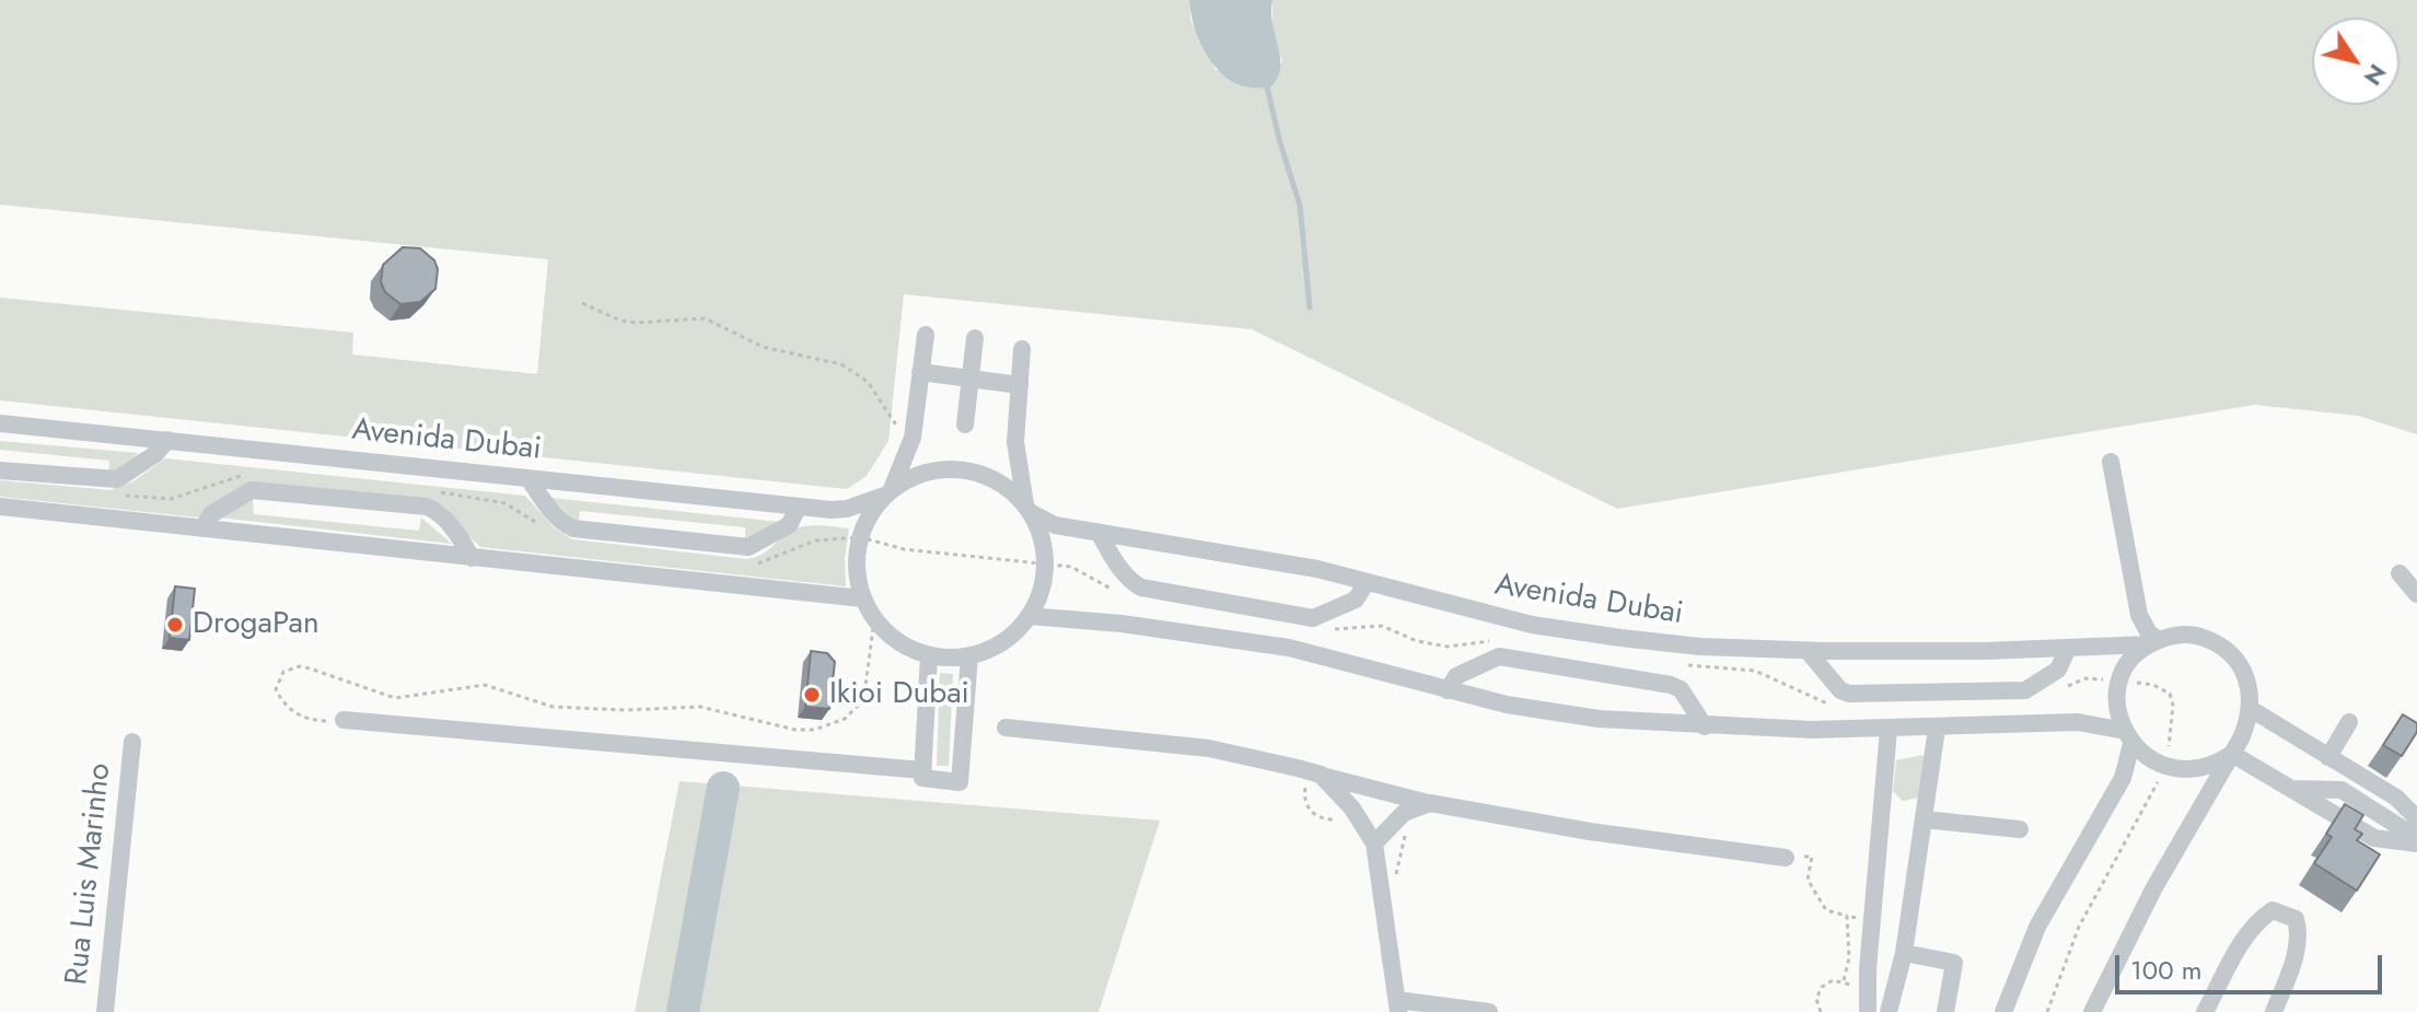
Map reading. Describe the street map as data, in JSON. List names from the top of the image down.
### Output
{
  "streets": {
    "street": ["Avenida Dubai", "Rua Luis Marinho"]
  },
  "places": ["DrogaPan", "Ikioi Dubai"],
  "scale_bar": "100 m",
  "north": "bottom right"
}
